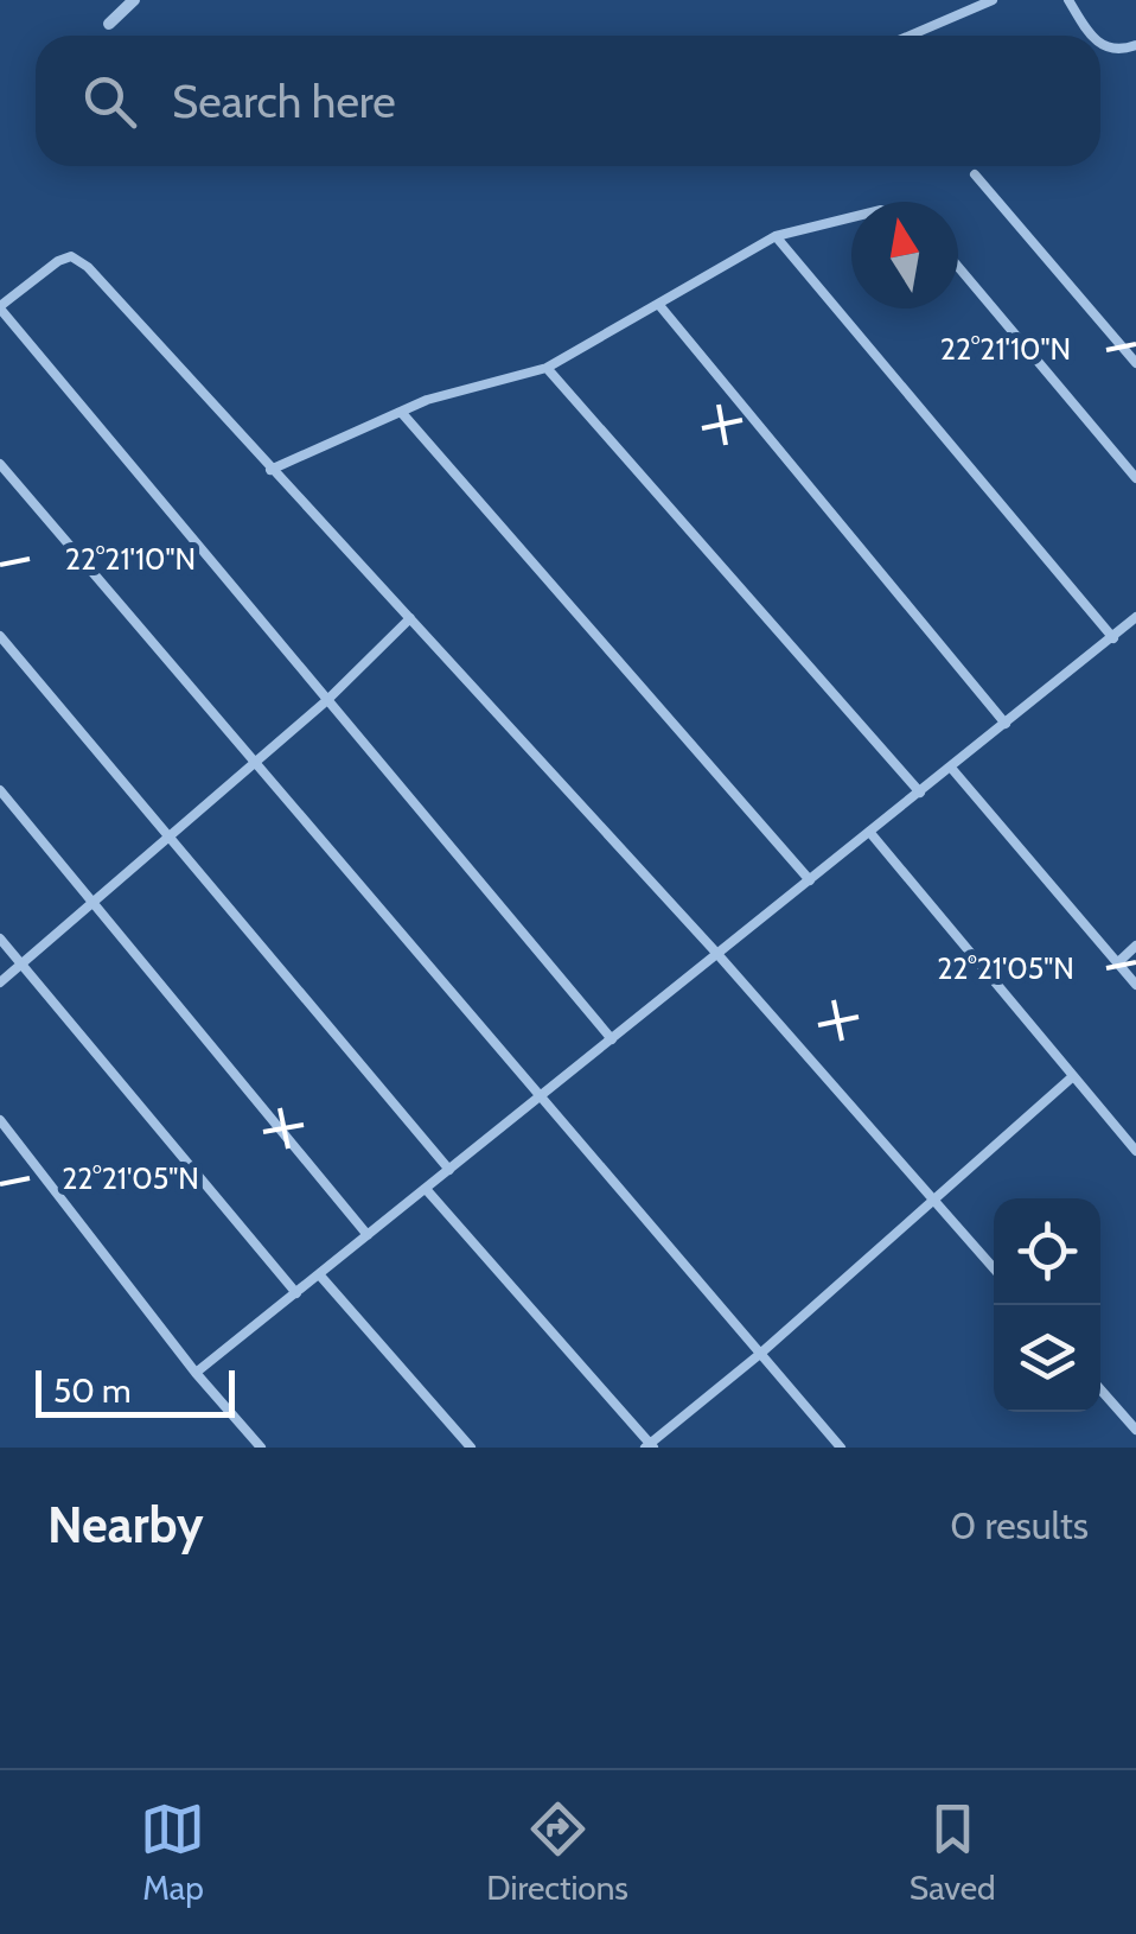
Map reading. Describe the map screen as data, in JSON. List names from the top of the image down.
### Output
{
  "scale_bar": "50 m",
  "north": "top",
  "page": {
    "search": "Search here",
    "scale": "50 m",
    "heading": ["Nearby", "0 results"],
    "nav": ["Map", "Directions", "Saved"]
  },
  "coordinates": ["22°21'10\"N", "22°21'05\"N"]
}
